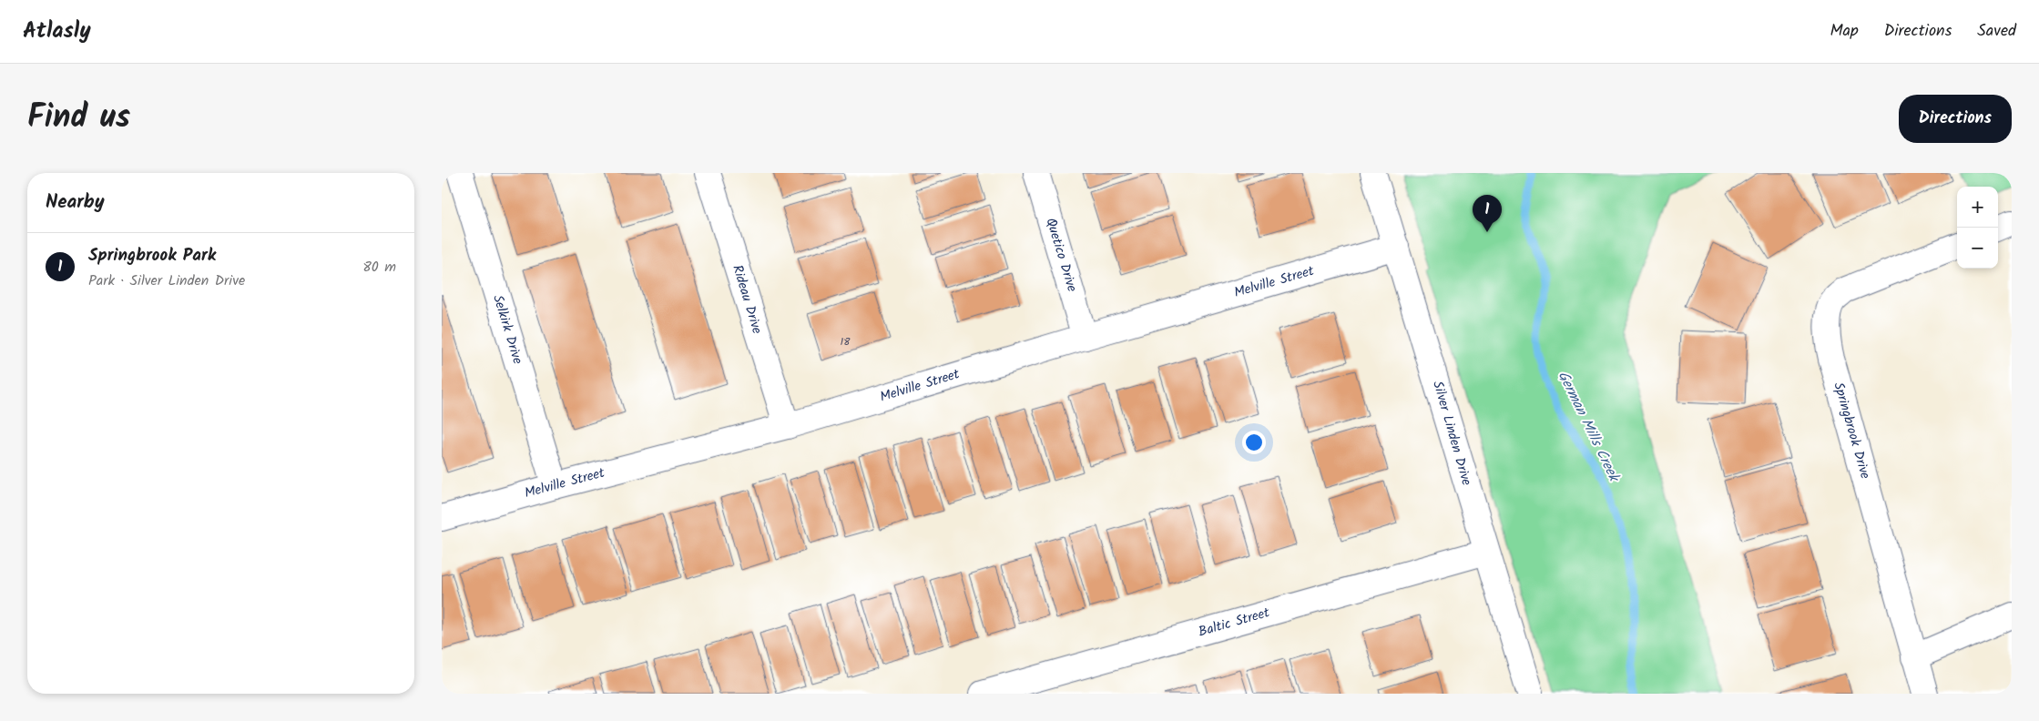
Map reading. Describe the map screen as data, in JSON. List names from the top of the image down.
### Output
{
  "streets": {
    "street": [
      "Quetico Drive",
      "Melville Street",
      "Rideau Drive",
      "Selkirk Drive",
      "Springbrook Drive",
      "Silver Linden Drive",
      "Baltic Street"
    ]
  },
  "crossings": [
    ["Quetico Drive", "Melville Street"],
    ["Melville Street", "Rideau Drive"],
    ["Melville Street", "Selkirk Drive"],
    ["Melville Street", "Silver Linden Drive"],
    ["Silver Linden Drive", "Baltic Street"]
  ],
  "water": ["German Mills Creek"],
  "house_numbers": ["18"],
  "page": {
    "header": "Atlasly",
    "nav": ["Map", "Directions", "Saved"],
    "title": "Find us",
    "buttons": "Directions",
    "heading": "Nearby",
    "map_buttons": ["+", "−"],
    "pins": "1",
    "list": [
      {
        "mark": "1",
        "name": "Springbrook Park",
        "note": "Park · Silver Linden Drive",
        "value": "80 m"
      }
    ]
  }
}
